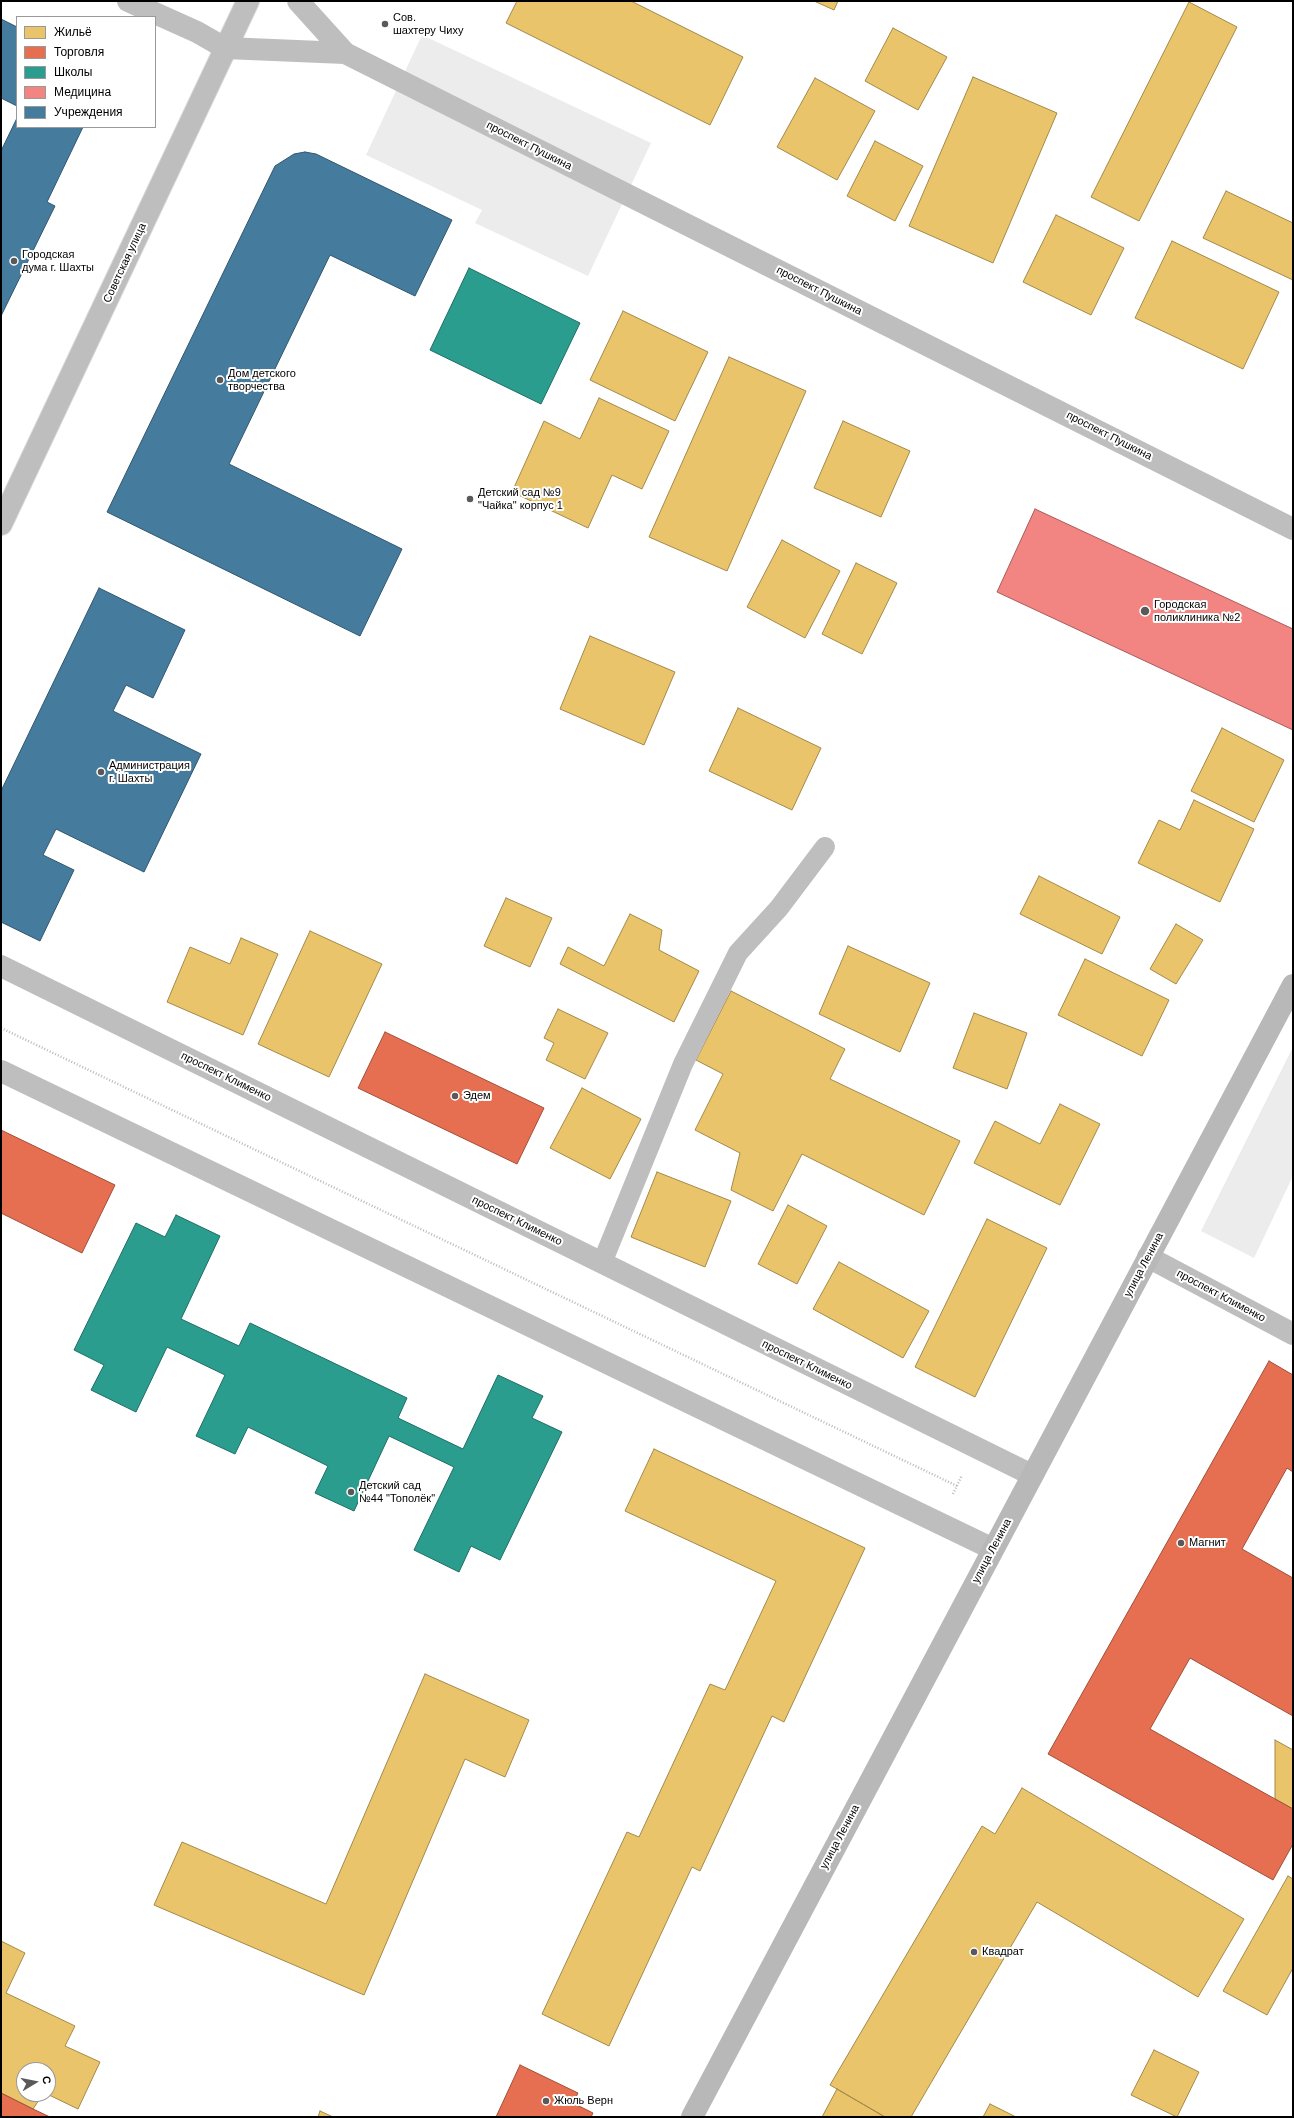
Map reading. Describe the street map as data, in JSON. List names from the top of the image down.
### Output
{
  "streets": {
    "main road": ["улица Ленина"],
    "street": ["проспект Пушкина", "Советская улица", "проспект Клименко"]
  },
  "crossings": [
    ["проспект Пушкина", "Советская улица"],
    ["проспект Клименко", "улица Ленина"]
  ],
  "places": [
    "Сов. шахтеру Чиху",
    "Городская дума г. Шахты",
    "Дом детского творчества",
    "Детский сад №9 \"Чайка\" корпус 1",
    "Городская поликлиника №2",
    "Администрация г. Шахты",
    "Эдем",
    "Детский сад №44 \"Тополёк\"",
    "Магнит",
    "Квадрат",
    "Жюль Верн"
  ],
  "legend": [
    "Жильё",
    "Торговля",
    "Школы",
    "Медицина",
    "Учреждения"
  ],
  "north": "right"
}
